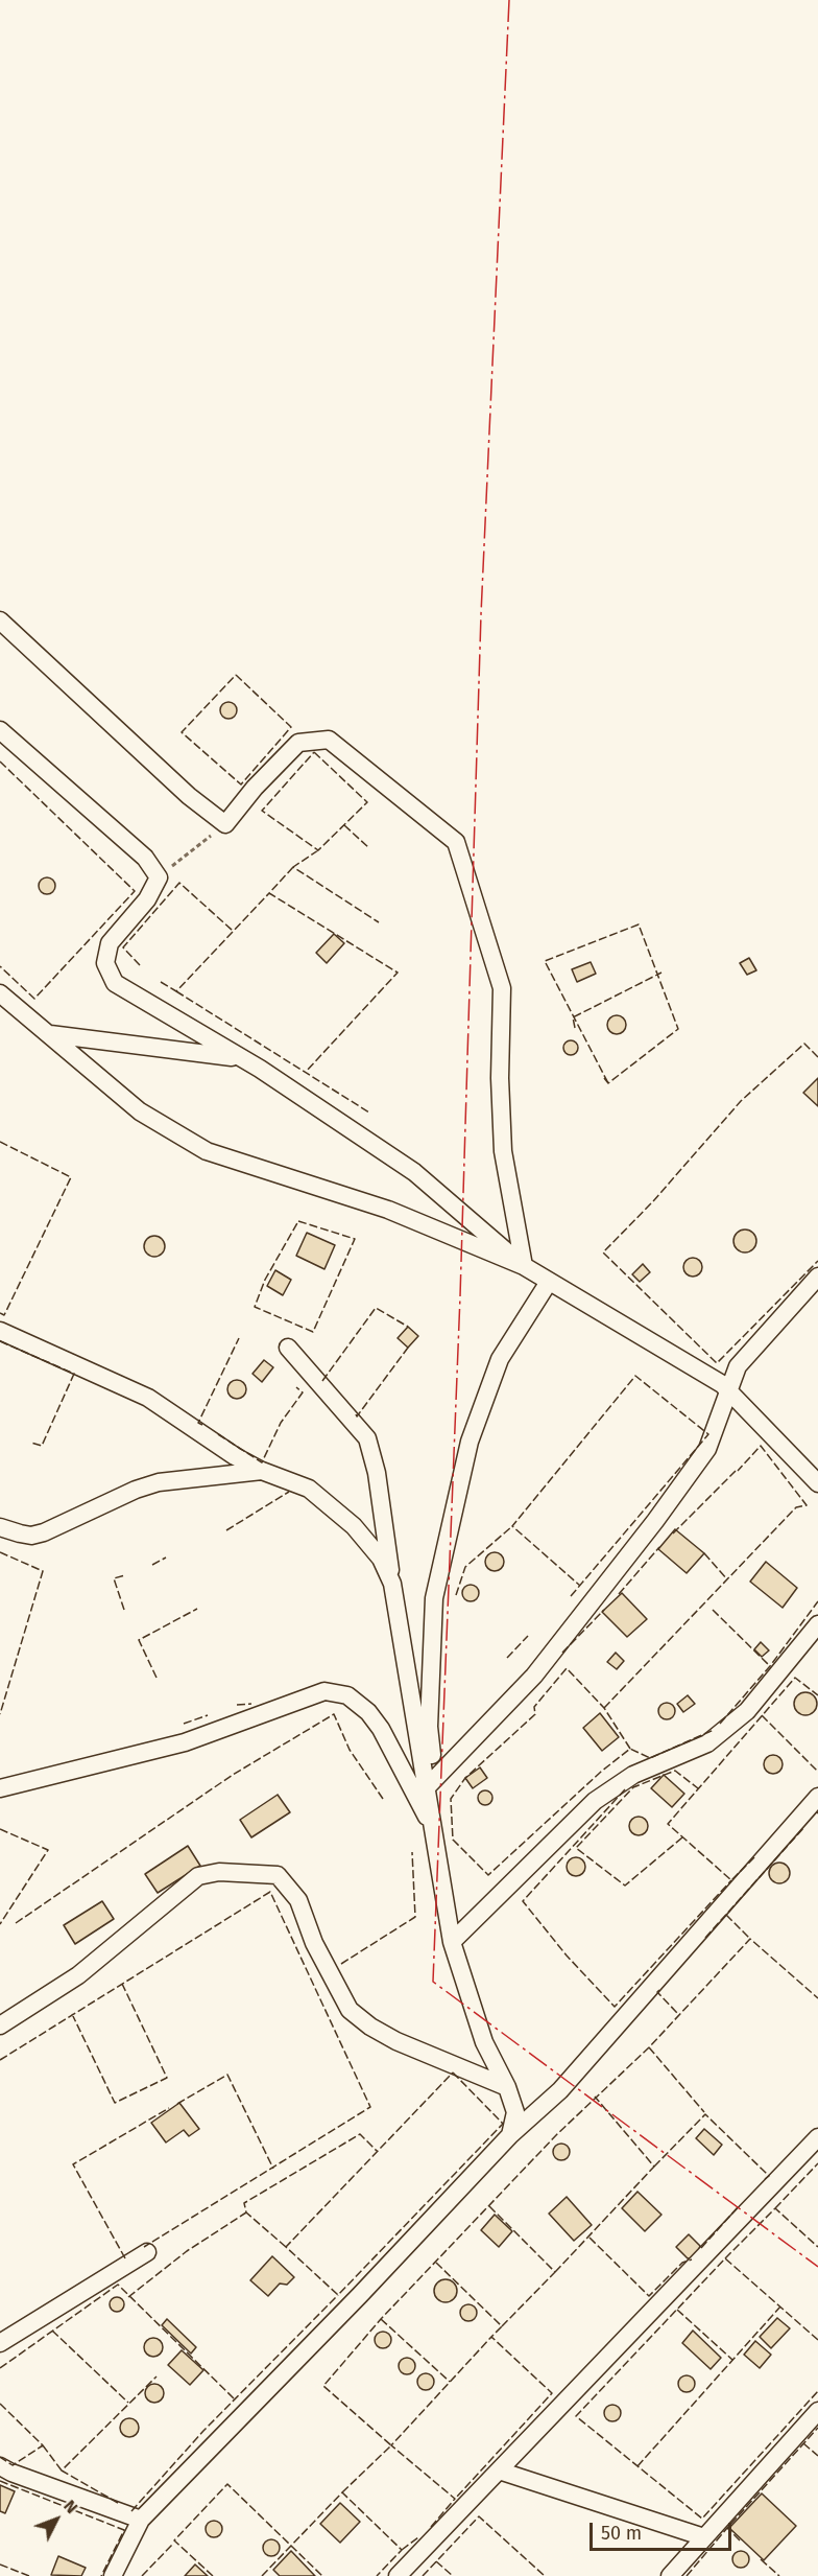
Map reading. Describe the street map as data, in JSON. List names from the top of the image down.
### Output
{
  "scale_bar": "50 m",
  "north": "top right"
}
